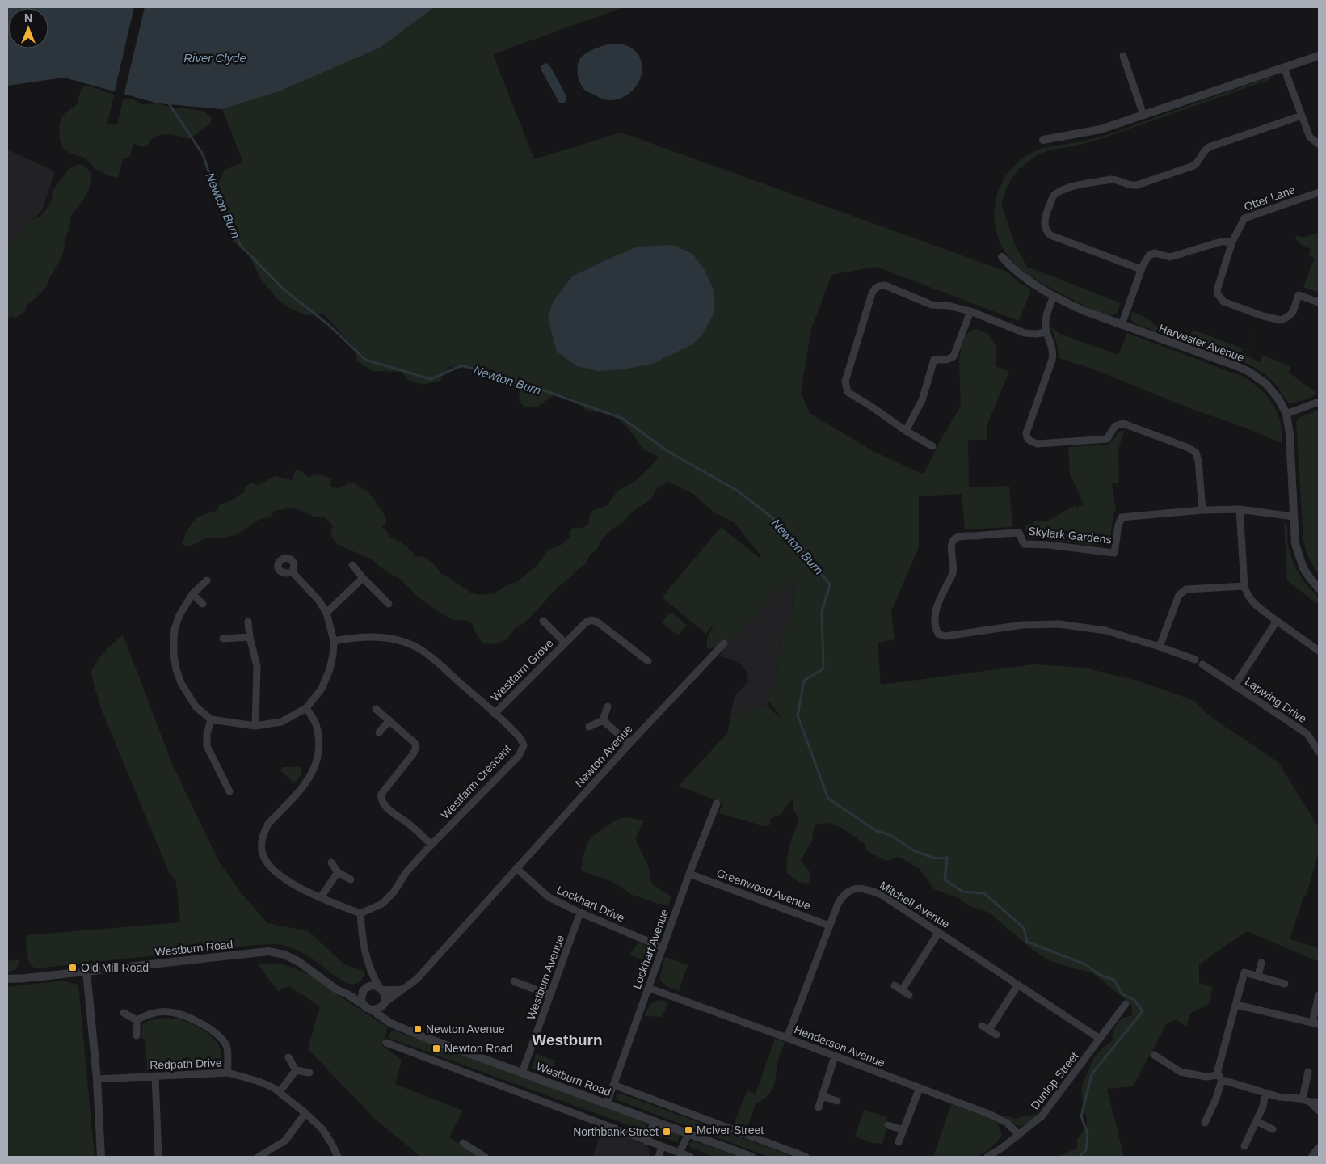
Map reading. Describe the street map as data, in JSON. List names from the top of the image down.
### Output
{
  "streets": {
    "street": [
      "Otter Lane",
      "Harvester Avenue",
      "Skylark Gardens",
      "Westfarm Grove",
      "Lapwing Drive",
      "Newton Avenue",
      "Westfarm Crescent",
      "Greenwood Avenue",
      "Lockhart Drive",
      "Mitchell Avenue",
      "Westburn Road",
      "Lockhart Avenue",
      "Westburn Avenue",
      "Henderson Avenue",
      "Redpath Drive",
      "Dunlop Street"
    ]
  },
  "crossings": [
    ["Harvester Avenue", "Skylark Gardens"],
    ["Westfarm Grove", "Westfarm Crescent"],
    ["Newton Avenue", "Lockhart Drive"],
    ["Newton Avenue", "Westburn Road"],
    ["Greenwood Avenue", "Mitchell Avenue"],
    ["Greenwood Avenue", "Lockhart Avenue"],
    ["Lockhart Drive", "Lockhart Avenue"],
    ["Lockhart Drive", "Westburn Avenue"],
    ["Mitchell Avenue", "Henderson Avenue"],
    ["Mitchell Avenue", "Dunlop Street"],
    ["Westburn Road", "Lockhart Avenue"],
    ["Westburn Road", "Westburn Avenue"],
    ["Lockhart Avenue", "Henderson Avenue"],
    ["Henderson Avenue", "Dunlop Street"]
  ],
  "districts": ["Westburn"],
  "water": ["River Clyde", "Newton Burn"],
  "places": {
    "transit": [
      "Old Mill Road",
      "Newton Avenue",
      "Newton Road",
      "McIver Street",
      "Northbank Street"
    ]
  },
  "north": "top"
}
